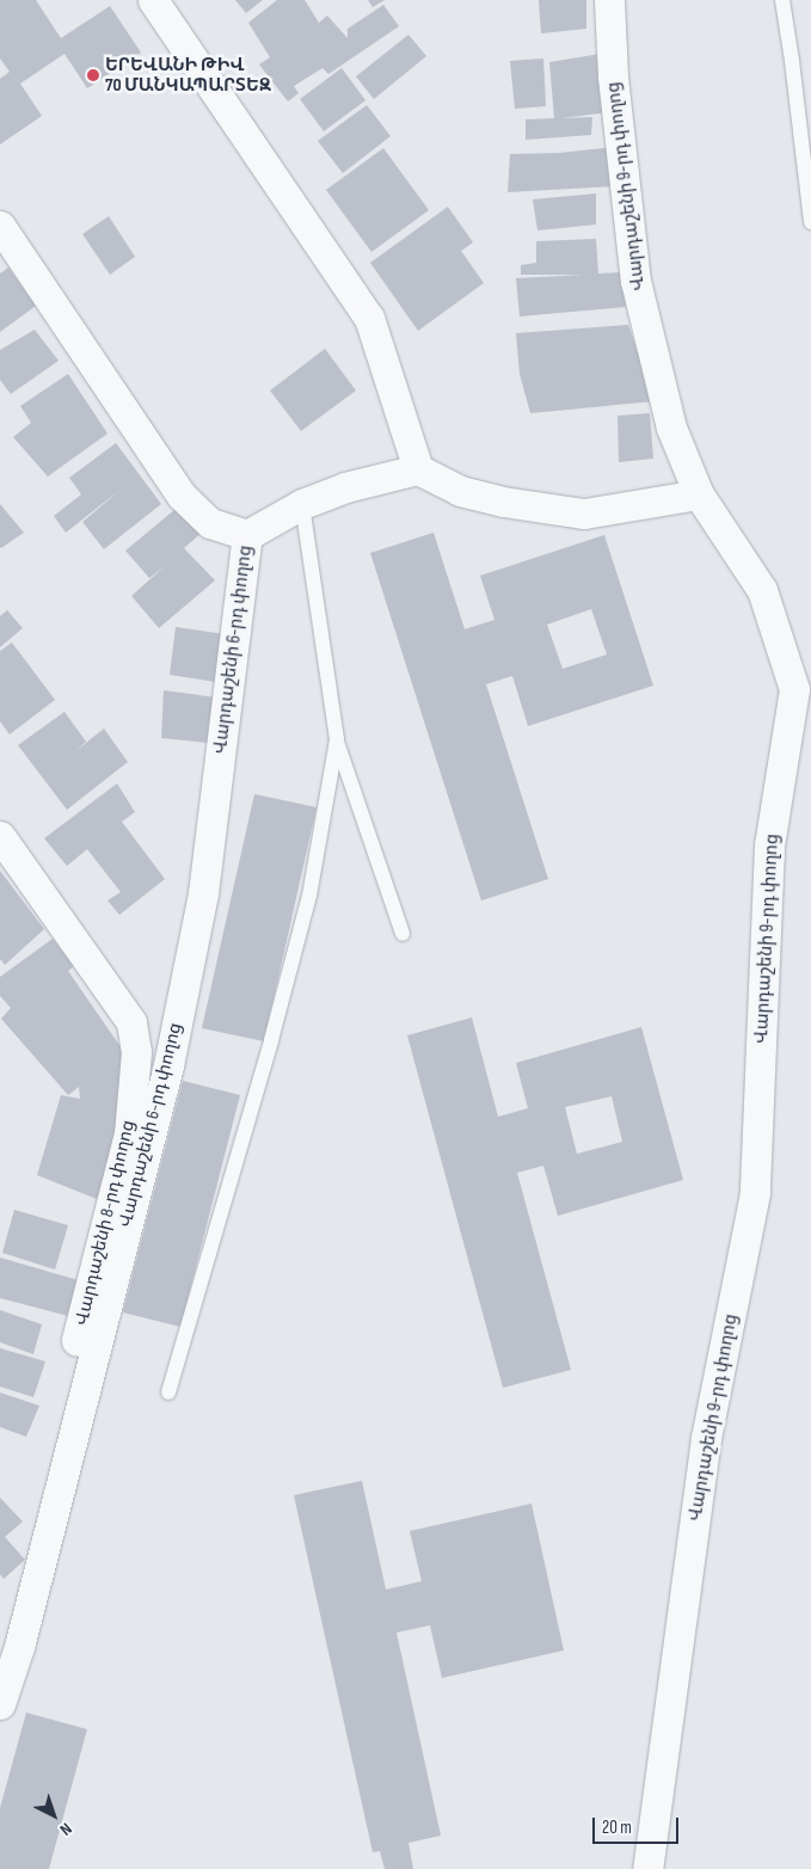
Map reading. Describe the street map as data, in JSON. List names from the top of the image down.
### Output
{
  "streets": {
    "street": ["Վարդաշենի 9-րդ փողոց", "Վարդաշենի 6-րդ փողոց", "Վարդաշենի 8-րդ փողոց"]
  },
  "places": ["ԵՐԵՎԱՆԻ ԹԻՎ 70 ՄԱՆԿԱՊԱՐՏԵԶ"],
  "scale_bar": "20 m",
  "north": "bottom right"
}
